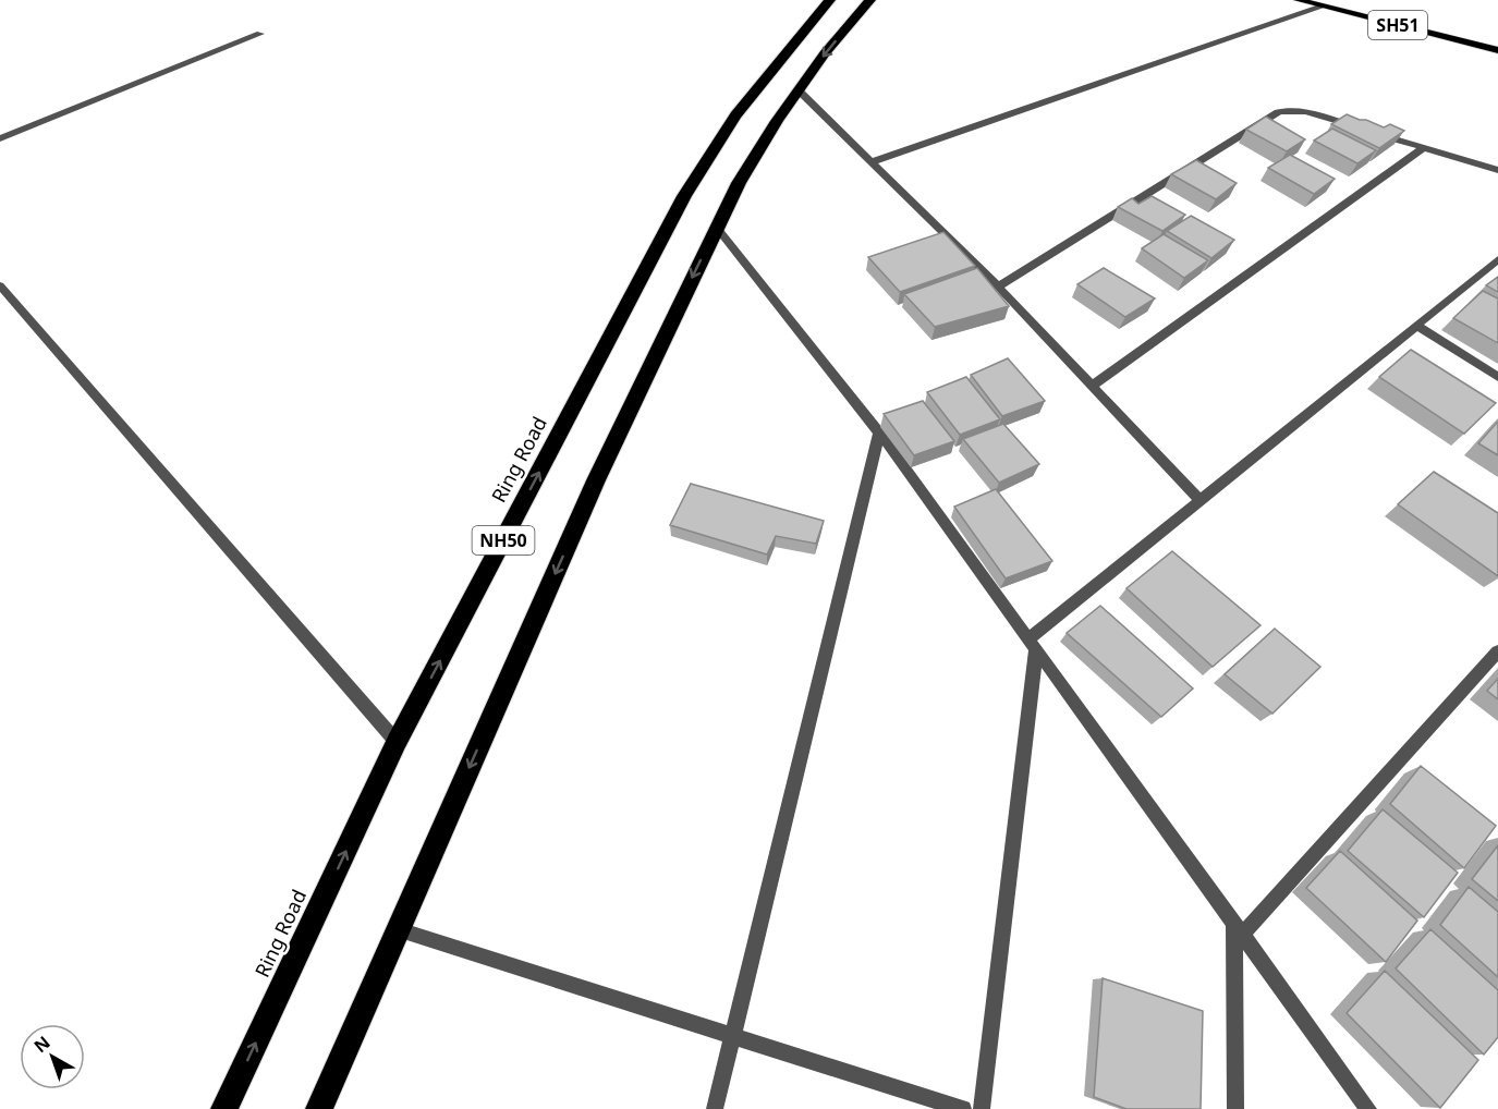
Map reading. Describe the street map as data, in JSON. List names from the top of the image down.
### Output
{
  "streets": {
    "highway": ["Ring Road", "NH50"],
    "main road": ["SH51"]
  },
  "north": "top left"
}
